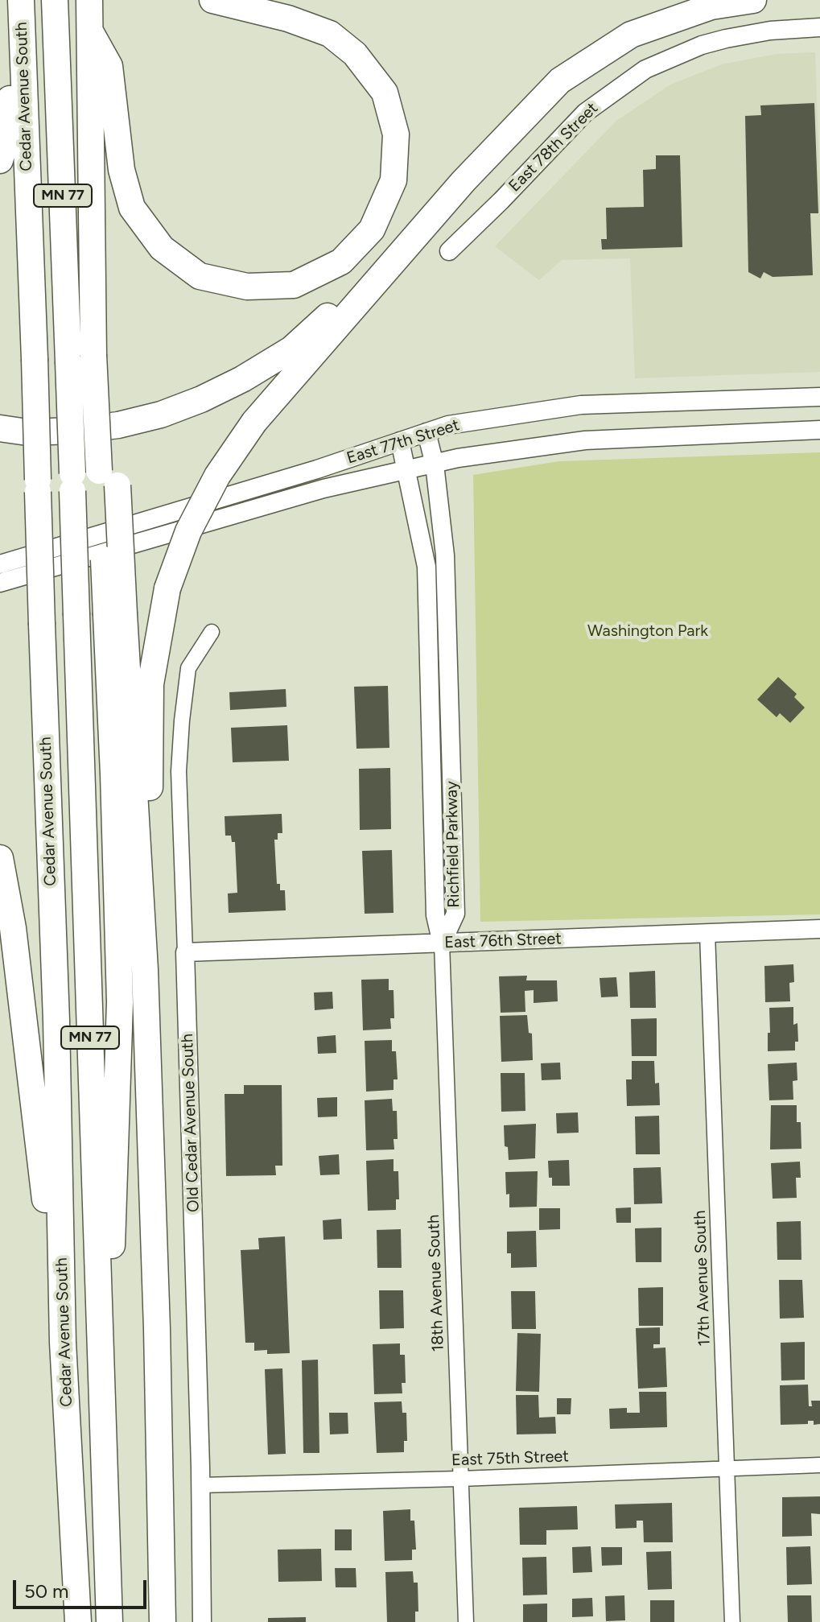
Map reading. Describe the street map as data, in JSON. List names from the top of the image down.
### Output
{
  "streets": {
    "highway": ["Cedar Avenue South", "MN 77"],
    "street": [
      "East 78th Street",
      "East 77th Street",
      "Richfield Parkway",
      "East 76th Street",
      "Old Cedar Avenue South",
      "17th Avenue South",
      "18th Avenue South",
      "East 75th Street"
    ]
  },
  "crossings": [
    ["East 77th Street", "Richfield Parkway"],
    ["Richfield Parkway", "East 76th Street"],
    ["Richfield Parkway", "18th Avenue South"],
    ["East 76th Street", "Old Cedar Avenue South"],
    ["East 76th Street", "17th Avenue South"],
    ["East 76th Street", "18th Avenue South"],
    ["Old Cedar Avenue South", "East 75th Street"],
    ["17th Avenue South", "East 75th Street"],
    ["18th Avenue South", "East 75th Street"]
  ],
  "parks": ["Washington Park"],
  "scale_bar": "50 m"
}
